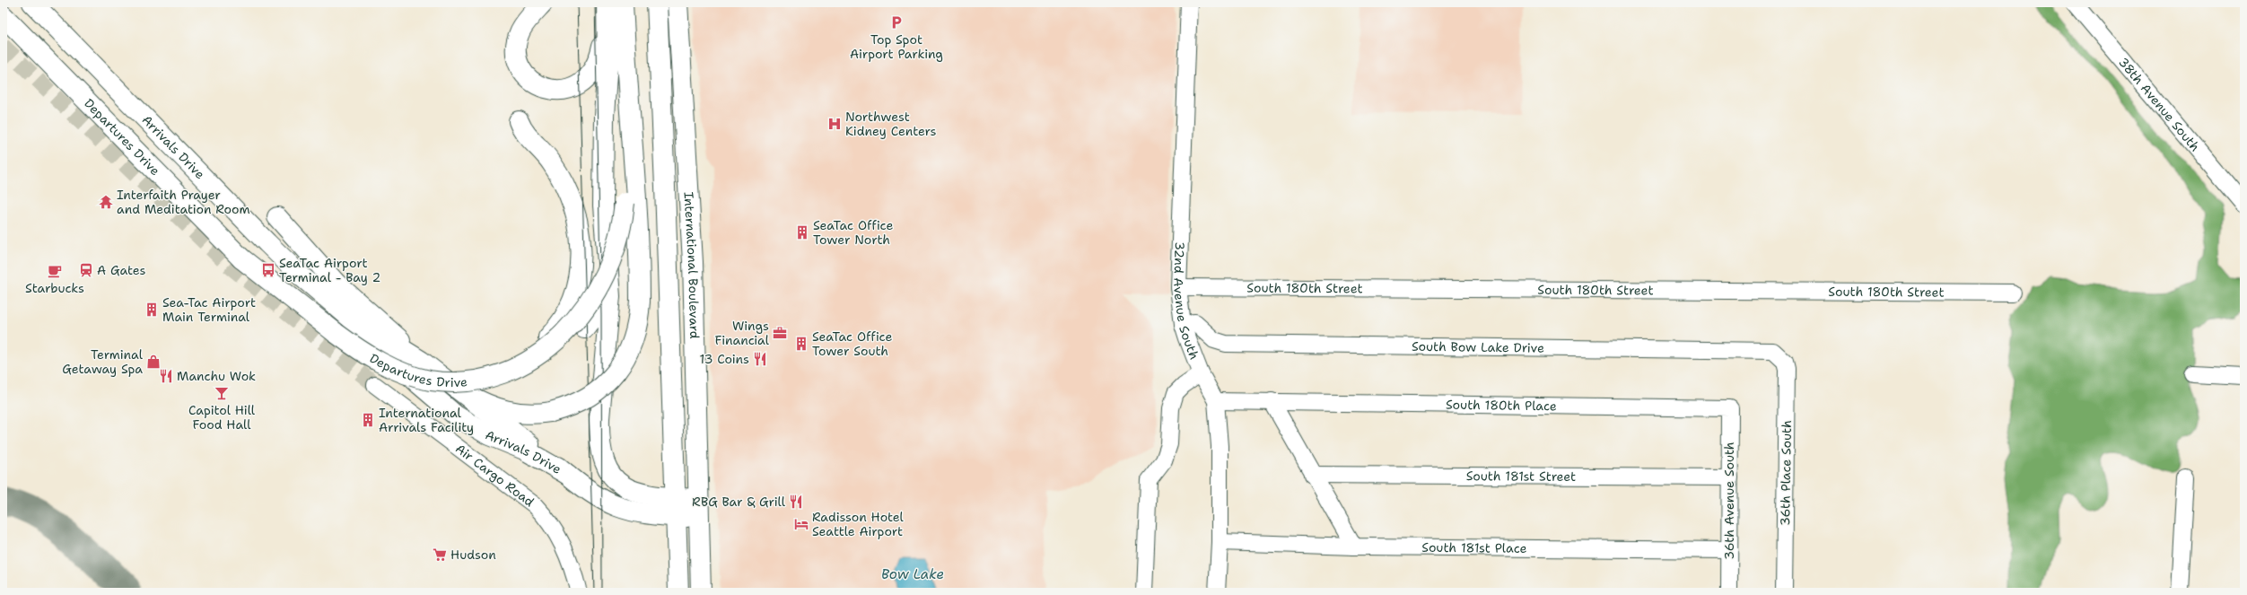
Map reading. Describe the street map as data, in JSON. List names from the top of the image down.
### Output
{
  "streets": {
    "main road": ["Departures Drive", "Arrivals Drive", "International Boulevard"],
    "street": [
      "38th Avenue South",
      "South 180th Street",
      "32nd Avenue South",
      "South Bow Lake Drive",
      "South 180th Place",
      "36th Place South",
      "Air Cargo Road",
      "South 181st Street",
      "36th Avenue South",
      "South 181st Place"
    ]
  },
  "crossings": [
    ["Arrivals Drive", "International Boulevard"],
    ["South 180th Street", "32nd Avenue South"],
    ["32nd Avenue South", "South Bow Lake Drive"],
    ["32nd Avenue South", "South 180th Place"],
    ["32nd Avenue South", "South 181st Place"],
    ["South Bow Lake Drive", "36th Place South"],
    ["South 180th Place", "36th Avenue South"],
    ["South 181st Street", "36th Avenue South"],
    ["36th Avenue South", "South 181st Place"]
  ],
  "water": ["Bow Lake"],
  "places": {
    "parking": ["Top Spot Airport Parking"],
    "hospital": ["Northwest Kidney Centers"],
    "temple": ["Interfaith Prayer and Meditation Room"],
    "building": [
      "SeaTac Office Tower North",
      "Sea-Tac Airport Main Terminal",
      "SeaTac Office Tower South",
      "International Arrivals Facility"
    ],
    "station": ["A Gates"],
    "bus stop": ["SeaTac Airport Terminal - Bay 2"],
    "cafe": ["Starbucks"],
    "office": ["Wings Financial"],
    "restaurant": ["13 Coins", "Manchu Wok", "RBG Bar & Grill"],
    "shop": ["Terminal Getaway Spa"],
    "bar": ["Capitol Hill Food Hall"],
    "hotel": ["Radisson Hotel Seattle Airport"],
    "supermarket": ["Hudson"]
  }
}
